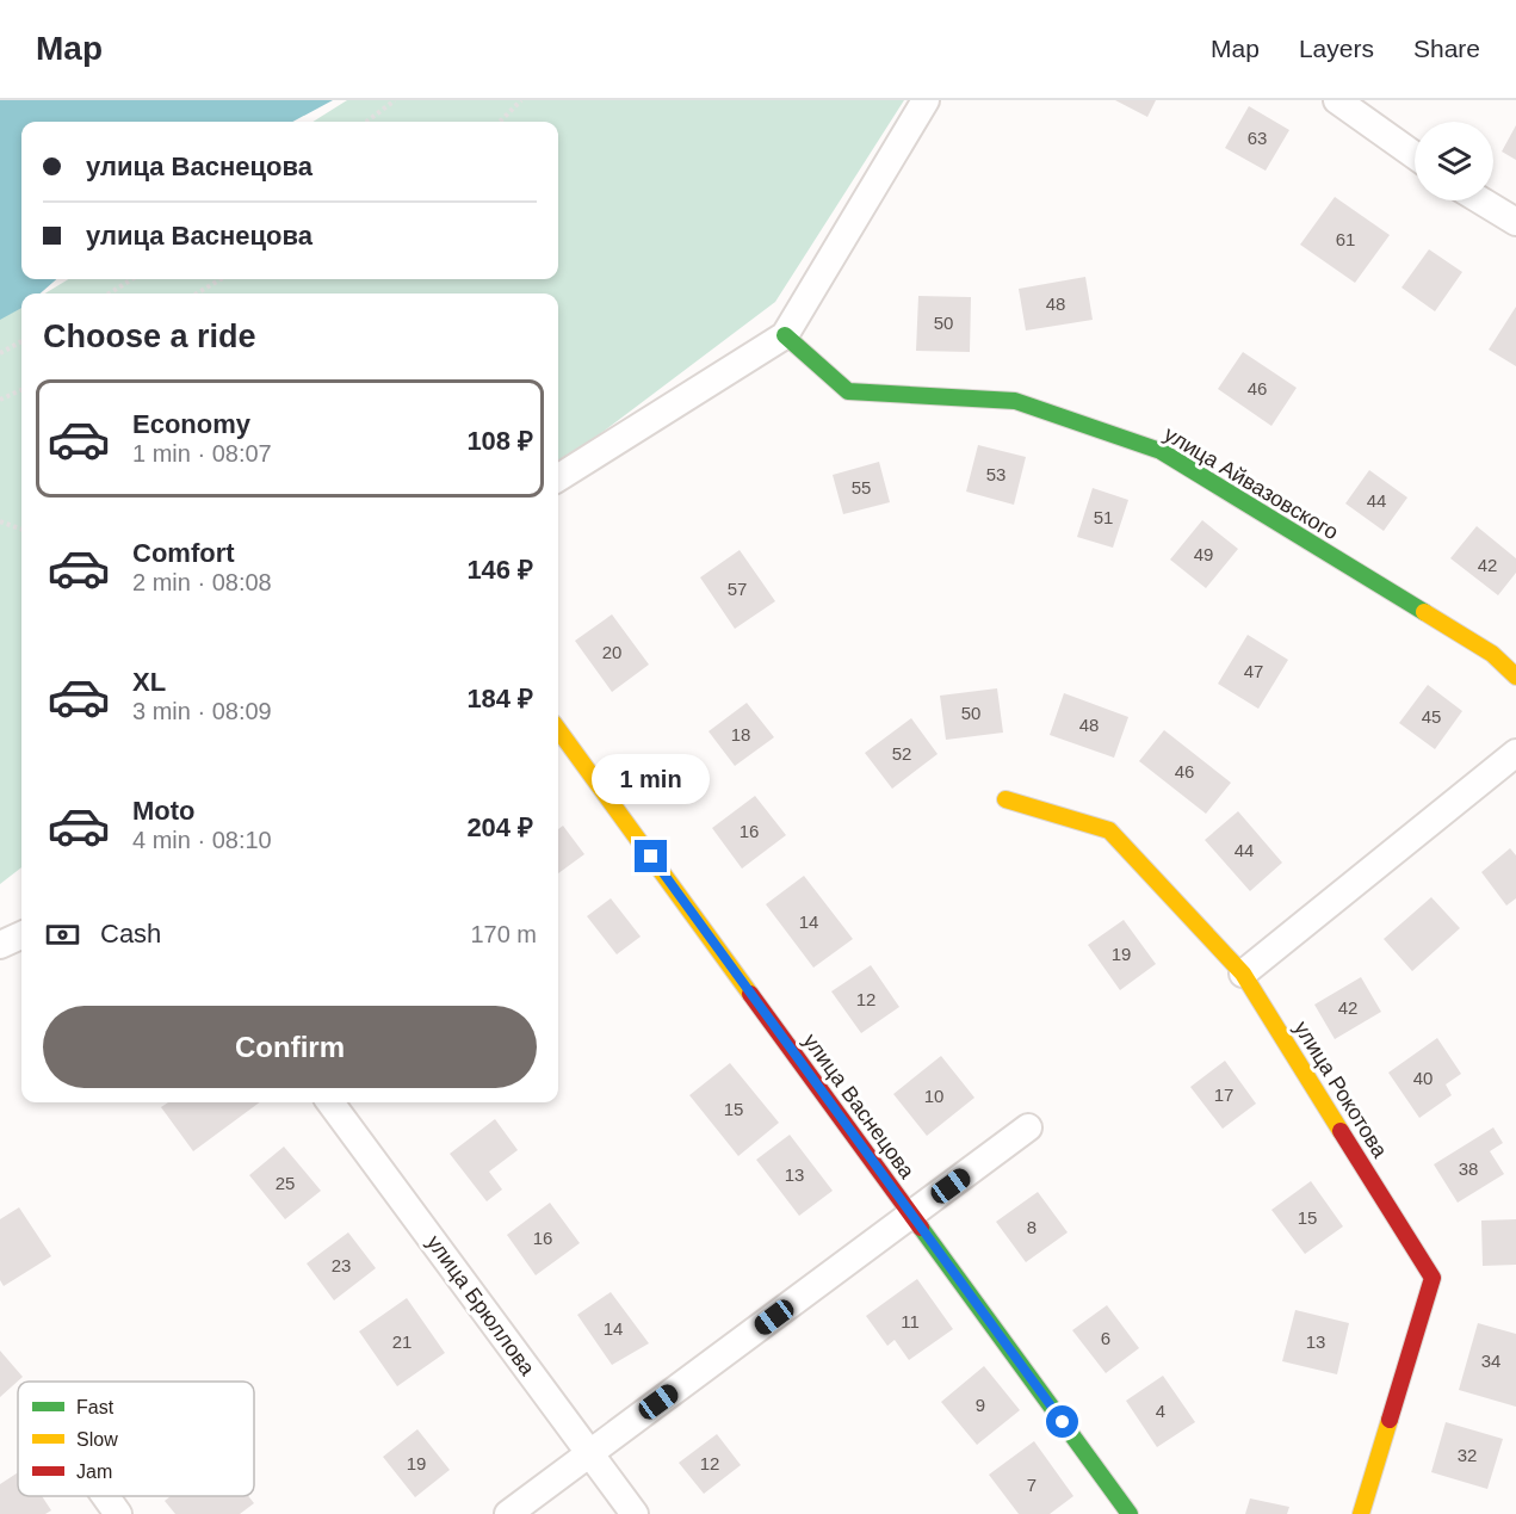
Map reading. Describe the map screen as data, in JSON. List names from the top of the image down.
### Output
{
  "streets": {
    "street": [
      "улица Айвазовского",
      "улица Рокотова",
      "улица Васнецова",
      "улица Брюллова"
    ]
  },
  "house_numbers": [
    "63",
    "61",
    "48",
    "50",
    "46",
    "53",
    "55",
    "44",
    "51",
    "49",
    "42",
    "57",
    "20",
    "47",
    "50",
    "45",
    "48",
    "18",
    "52",
    "46",
    "16",
    "44",
    "14",
    "19",
    "12",
    "42",
    "40",
    "17",
    "10",
    "15",
    "38",
    "13",
    "25",
    "15",
    "8",
    "16",
    "23",
    "11",
    "14",
    "6",
    "21",
    "13",
    "34",
    "9",
    "4",
    "32",
    "19",
    "12",
    "7"
  ],
  "legend": ["Fast", "Slow", "Jam"],
  "page": {
    "header": "Map",
    "nav": ["Map", "Layers", "Share"],
    "banner": ["улица Васнецова", "улица Васнецова"],
    "heading": "Choose a ride",
    "list": [
      {
        "name": "Economy",
        "note": "1 min · 08:07",
        "value": "108 ₽"
      },
      {
        "name": "Comfort",
        "note": "2 min · 08:08",
        "value": "146 ₽"
      },
      {
        "name": "XL",
        "note": "3 min · 08:09",
        "value": "184 ₽"
      },
      {
        "name": "Moto",
        "note": "4 min · 08:10",
        "value": "204 ₽"
      }
    ],
    "bubble": "1 min",
    "pay": ["Cash", "170 m"],
    "buttons": "Confirm"
  }
}
